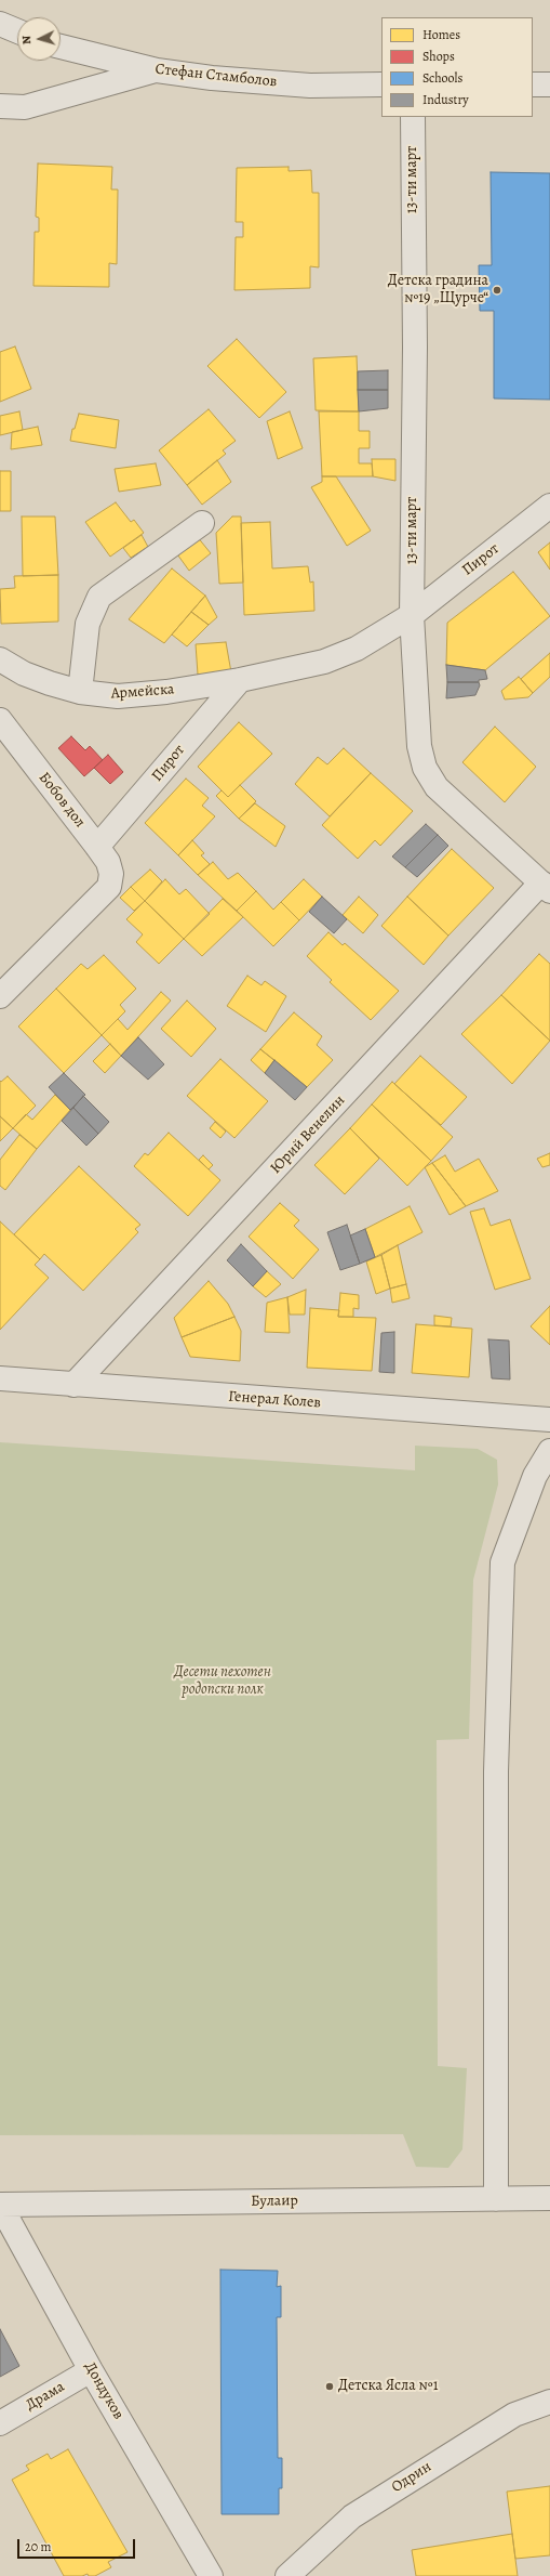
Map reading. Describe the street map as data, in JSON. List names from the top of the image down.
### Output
{
  "streets": {
    "street": [
      "Стефан Стамболов",
      "13-ти март",
      "Пирот",
      "Армейска",
      "Бобов дол",
      "Юрий Венелин",
      "Генерал Колев",
      "Булаир",
      "Дондуков",
      "Драма",
      "Одрин"
    ]
  },
  "crossings": [
    ["13-ти март", "Пирот"],
    ["13-ти март", "Юрий Венелин"],
    ["Пирот", "Армейска"],
    ["Пирот", "Бобов дол"],
    ["Юрий Венелин", "Генерал Колев"],
    ["Булаир", "Дондуков"],
    ["Дондуков", "Драма"]
  ],
  "parks": ["Десети пехотен родопски полк"],
  "places": ["Детска градина №19 „Щурче“", "Детска Ясла №1"],
  "legend": [
    "Homes",
    "Shops",
    "Schools",
    "Industry"
  ],
  "scale_bar": "20 m",
  "north": "left"
}
